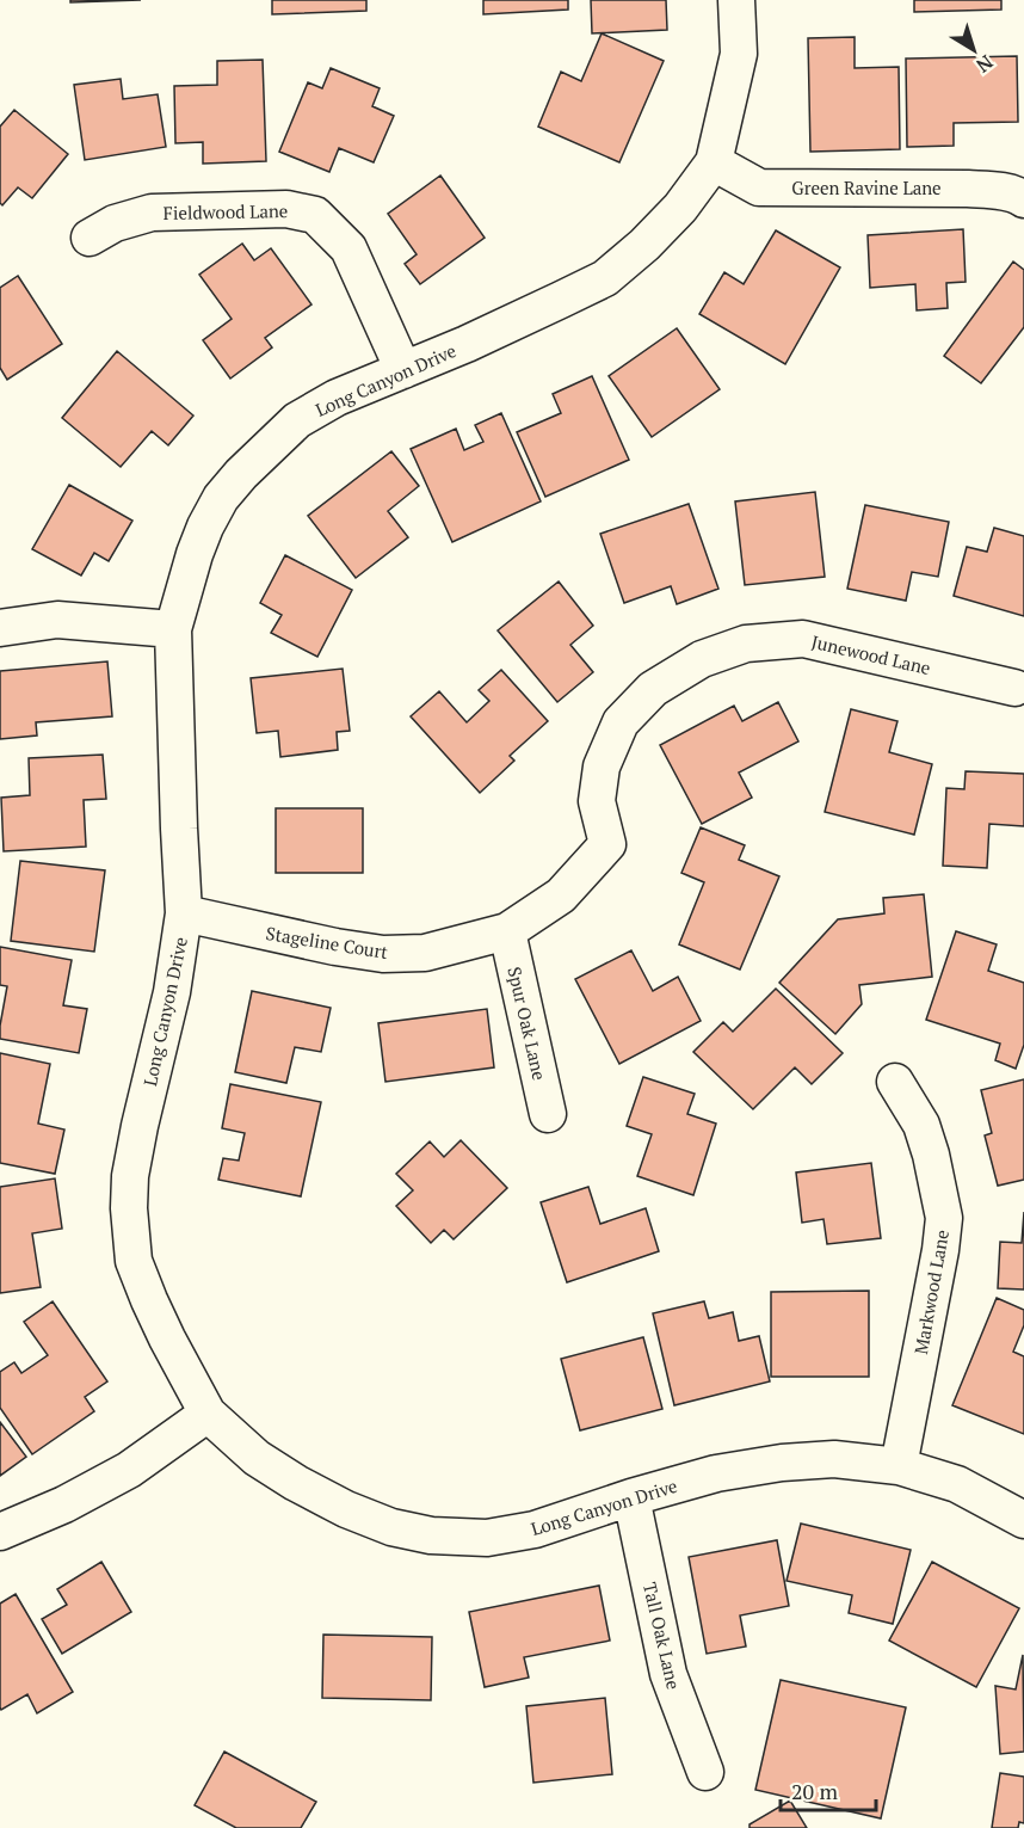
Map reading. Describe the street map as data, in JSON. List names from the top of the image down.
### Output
{
  "streets": {
    "street": [
      "Green Ravine Lane",
      "Fieldwood Lane",
      "Long Canyon Drive",
      "Junewood Lane",
      "Stageline Court",
      "Spur Oak Lane",
      "Markwood Lane",
      "Tall Oak Lane"
    ]
  },
  "crossings": [
    ["Green Ravine Lane", "Long Canyon Drive"],
    ["Fieldwood Lane", "Long Canyon Drive"],
    ["Long Canyon Drive", "Stageline Court"],
    ["Long Canyon Drive", "Markwood Lane"],
    ["Long Canyon Drive", "Tall Oak Lane"],
    ["Junewood Lane", "Stageline Court"],
    ["Stageline Court", "Spur Oak Lane"]
  ],
  "scale_bar": "20 m",
  "north": "bottom right"
}
